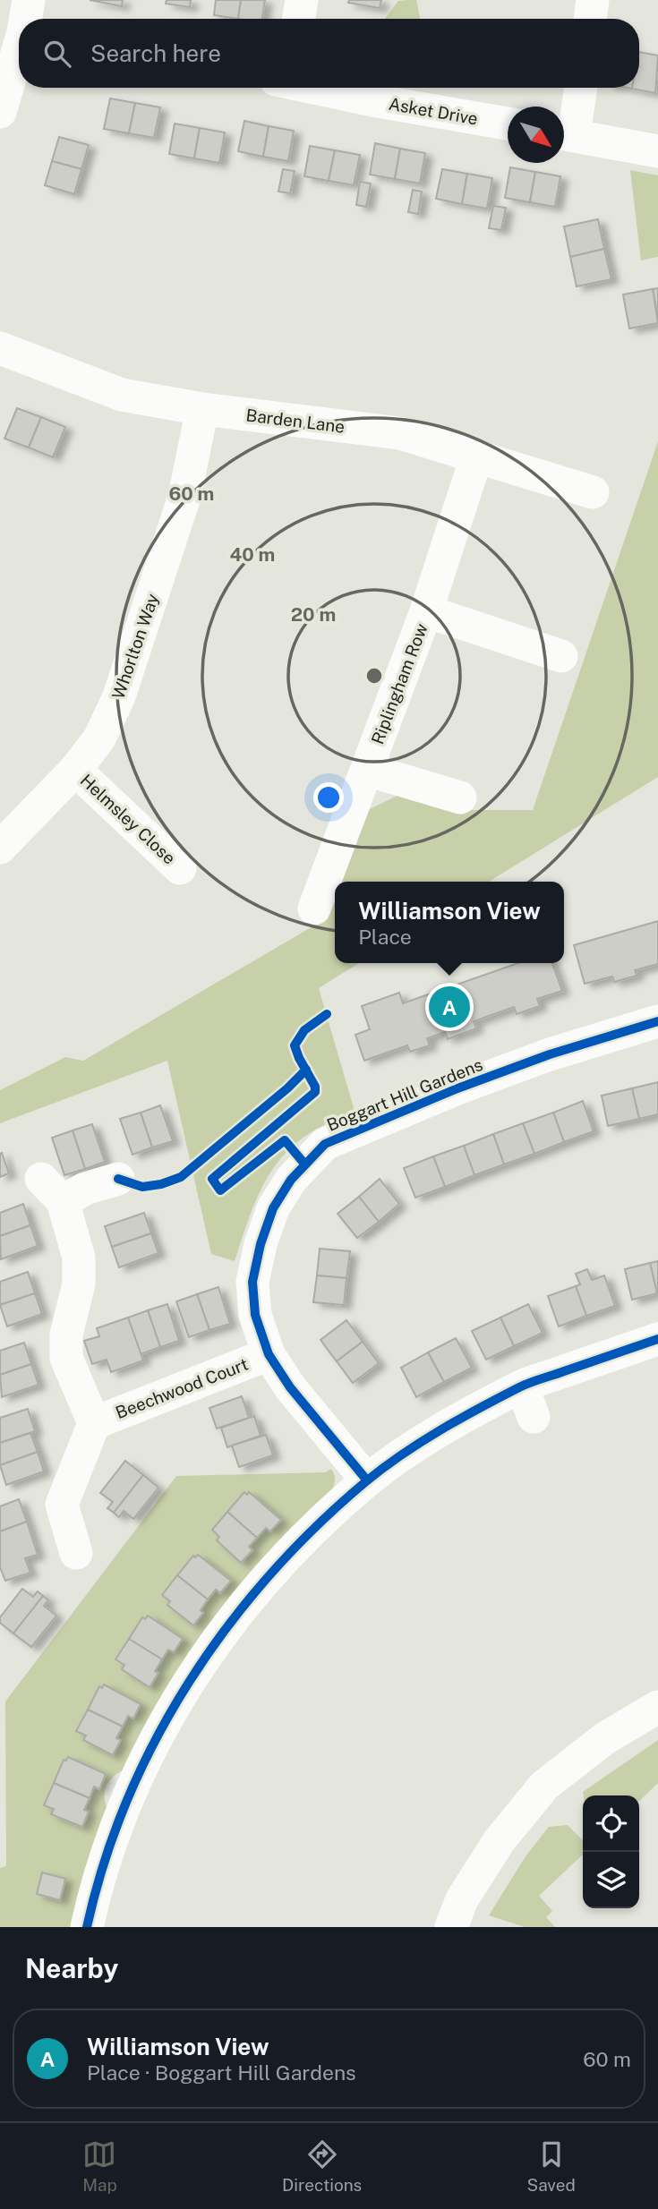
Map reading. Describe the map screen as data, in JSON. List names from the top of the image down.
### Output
{
  "streets": {
    "street": [
      "Asket Drive",
      "Barden Lane",
      "Whorlton Way",
      "Riplingham Row",
      "Helmsley Close",
      "Boggart Hill Gardens",
      "Beechwood Court"
    ]
  },
  "crossings": [
    ["Barden Lane", "Whorlton Way"],
    ["Barden Lane", "Riplingham Row"],
    ["Whorlton Way", "Helmsley Close"],
    ["Boggart Hill Gardens", "Beechwood Court"]
  ],
  "north": "bottom right",
  "page": {
    "search": "Search here",
    "popup": ["Williamson View", "Place"],
    "pins": "A",
    "heading": "Nearby",
    "list": [
      {
        "mark": "A",
        "name": "Williamson View",
        "note": "Place · Boggart Hill Gardens",
        "value": "60 m"
      }
    ],
    "nav": ["Map", "Directions", "Saved"]
  },
  "rings": ["60 m", "40 m", "20 m"]
}
